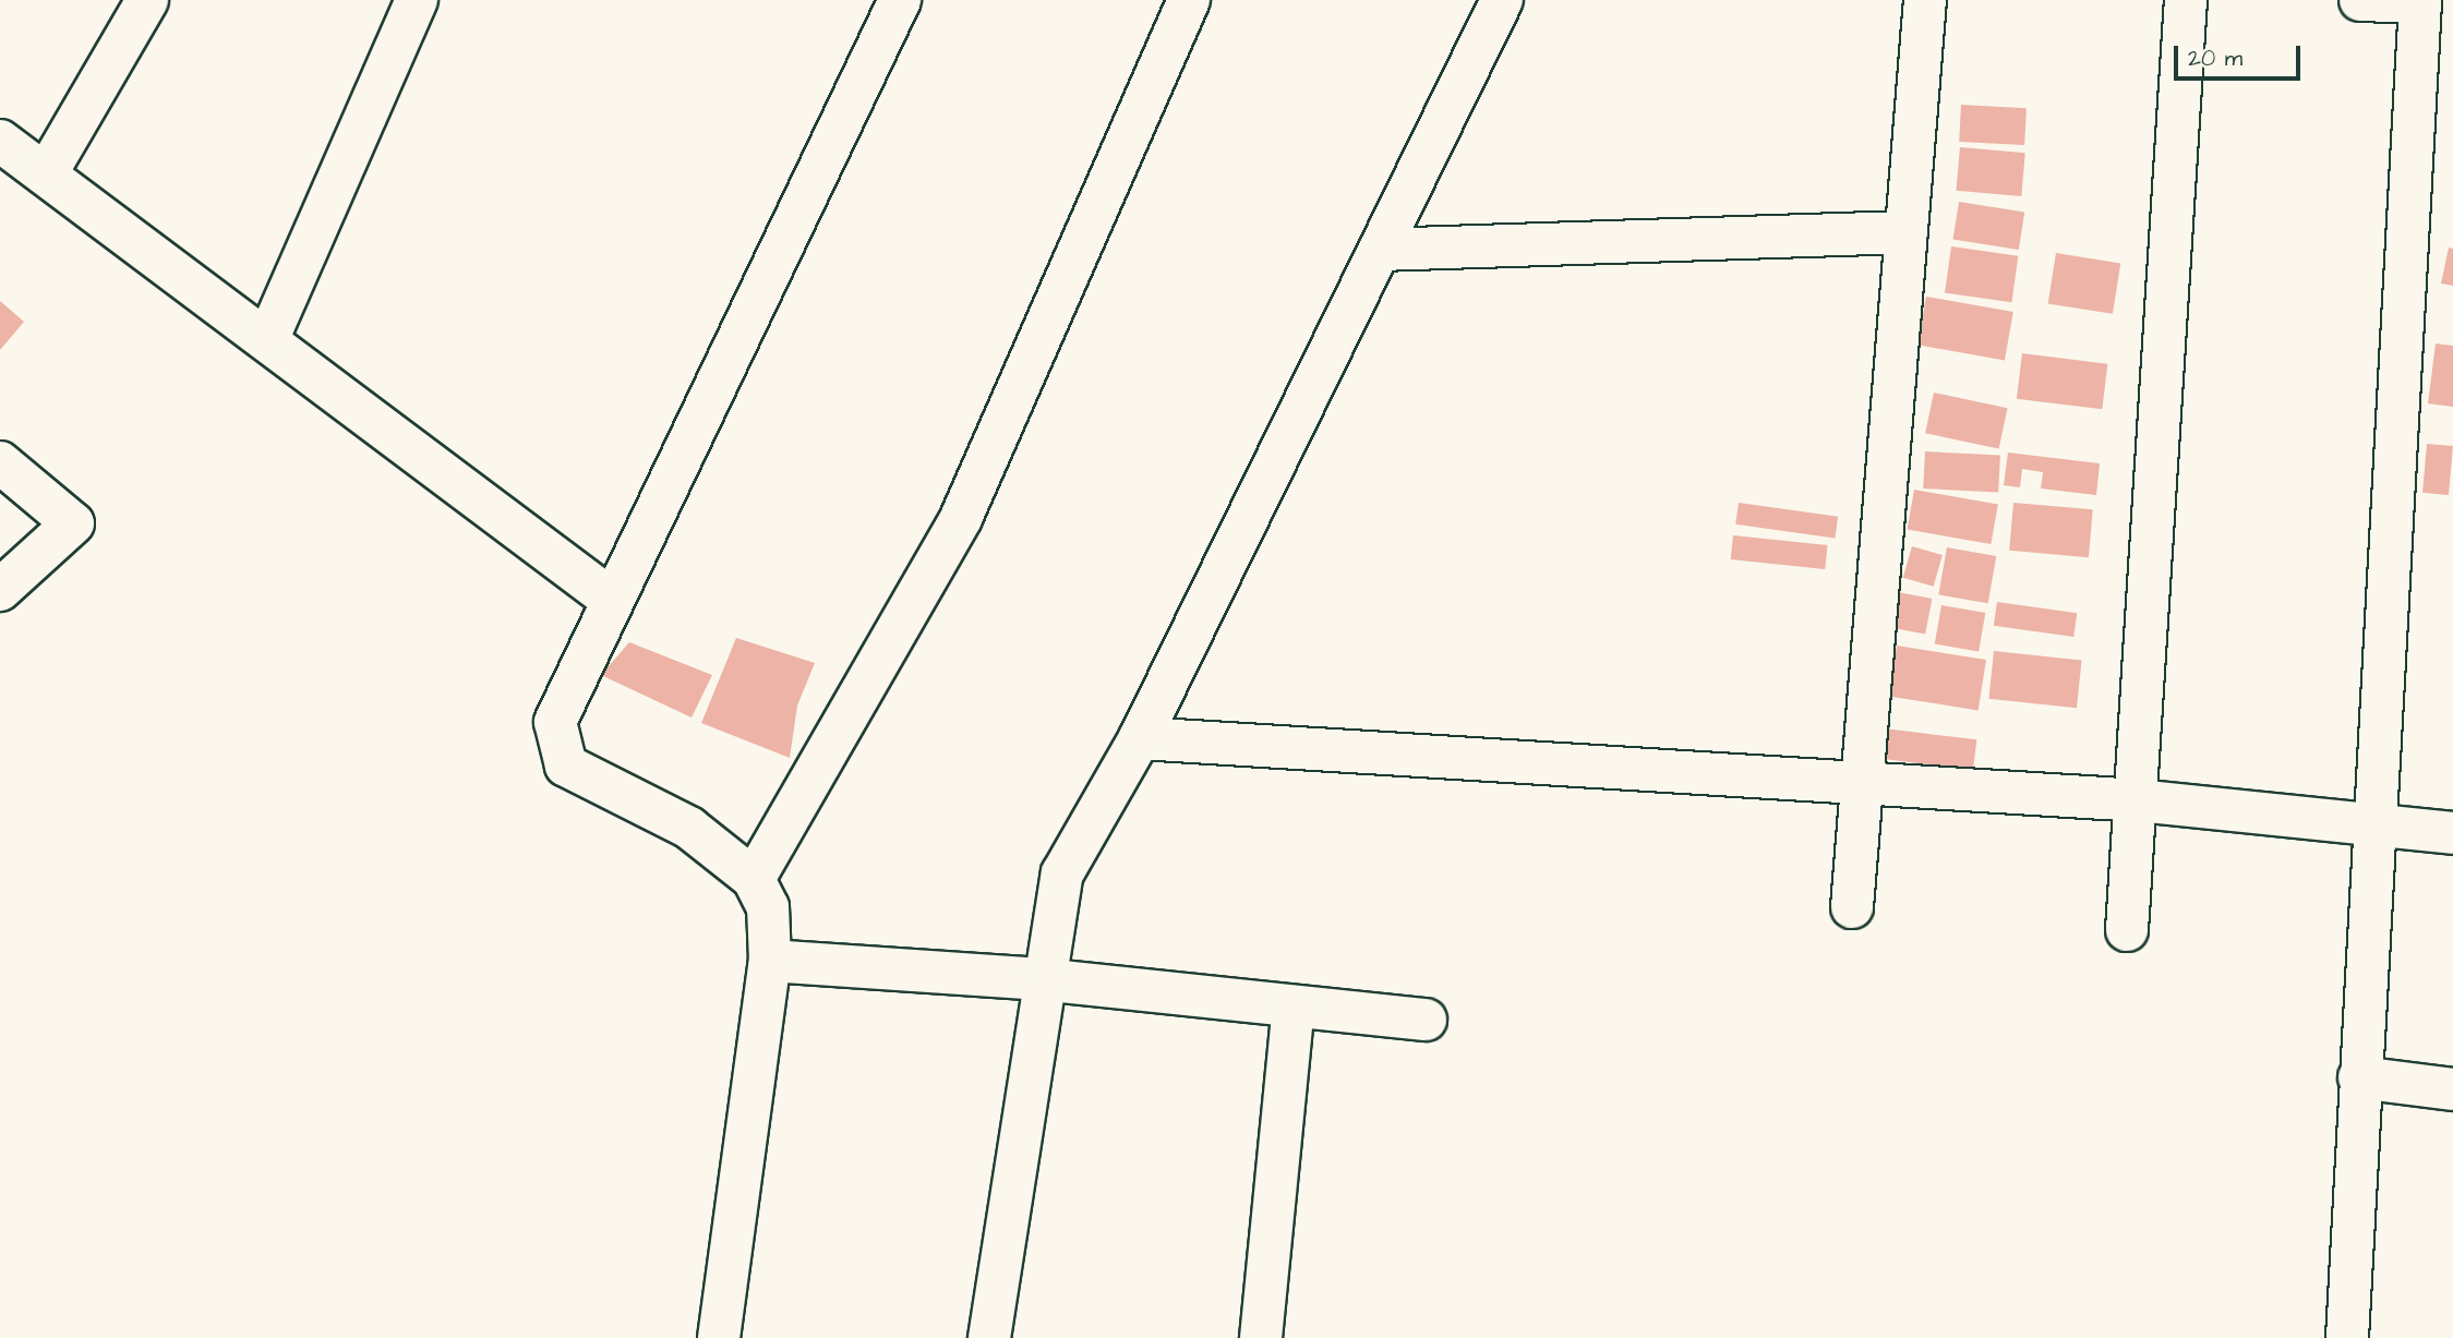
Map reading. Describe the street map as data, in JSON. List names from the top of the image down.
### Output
{
  "scale_bar": "20 m"
}
